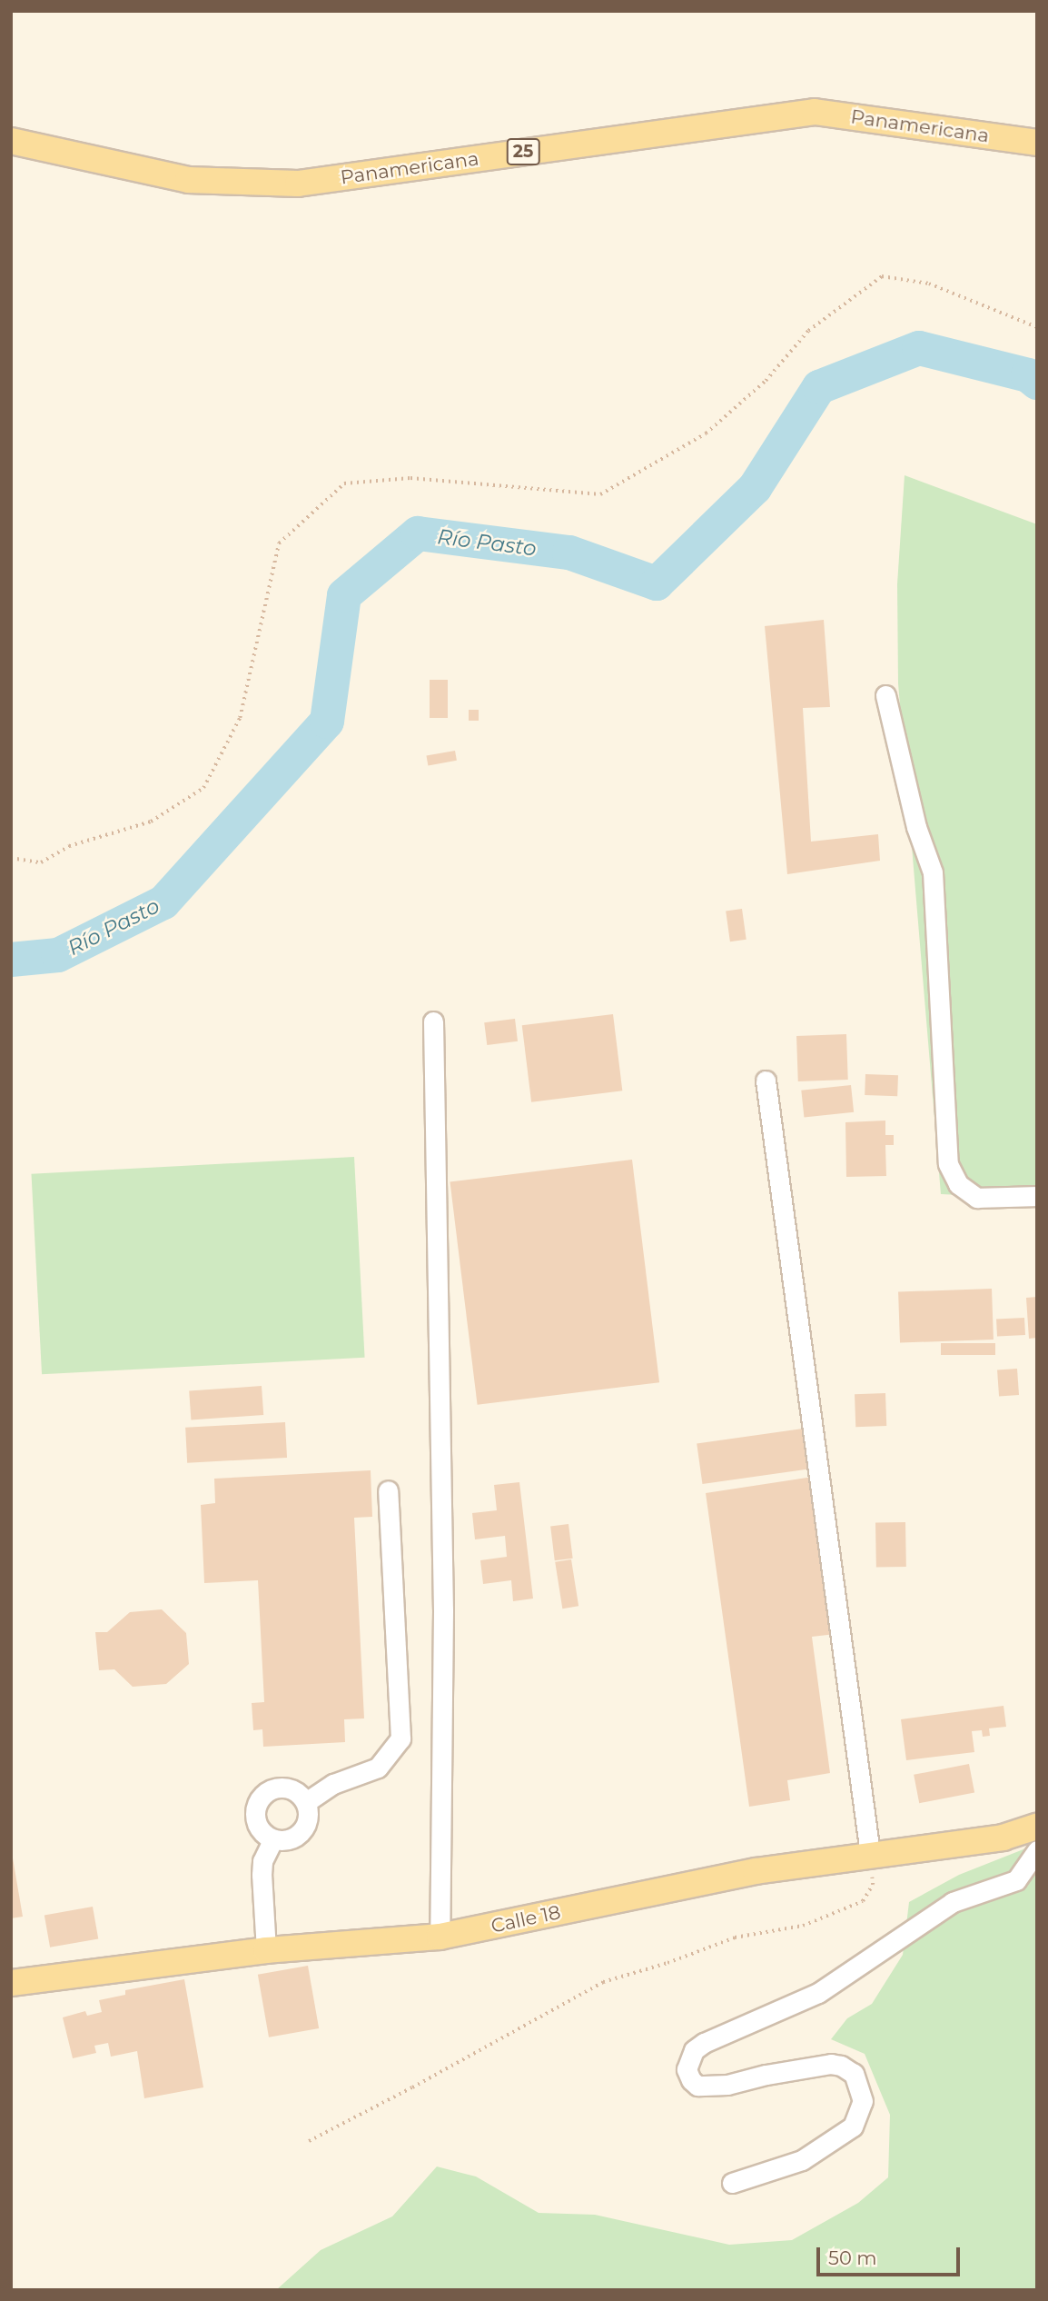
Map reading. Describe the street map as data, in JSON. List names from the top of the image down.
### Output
{
  "streets": {
    "main road": ["Panamericana", "25", "Calle 18"]
  },
  "water": ["Río Pasto"],
  "scale_bar": "50 m"
}
